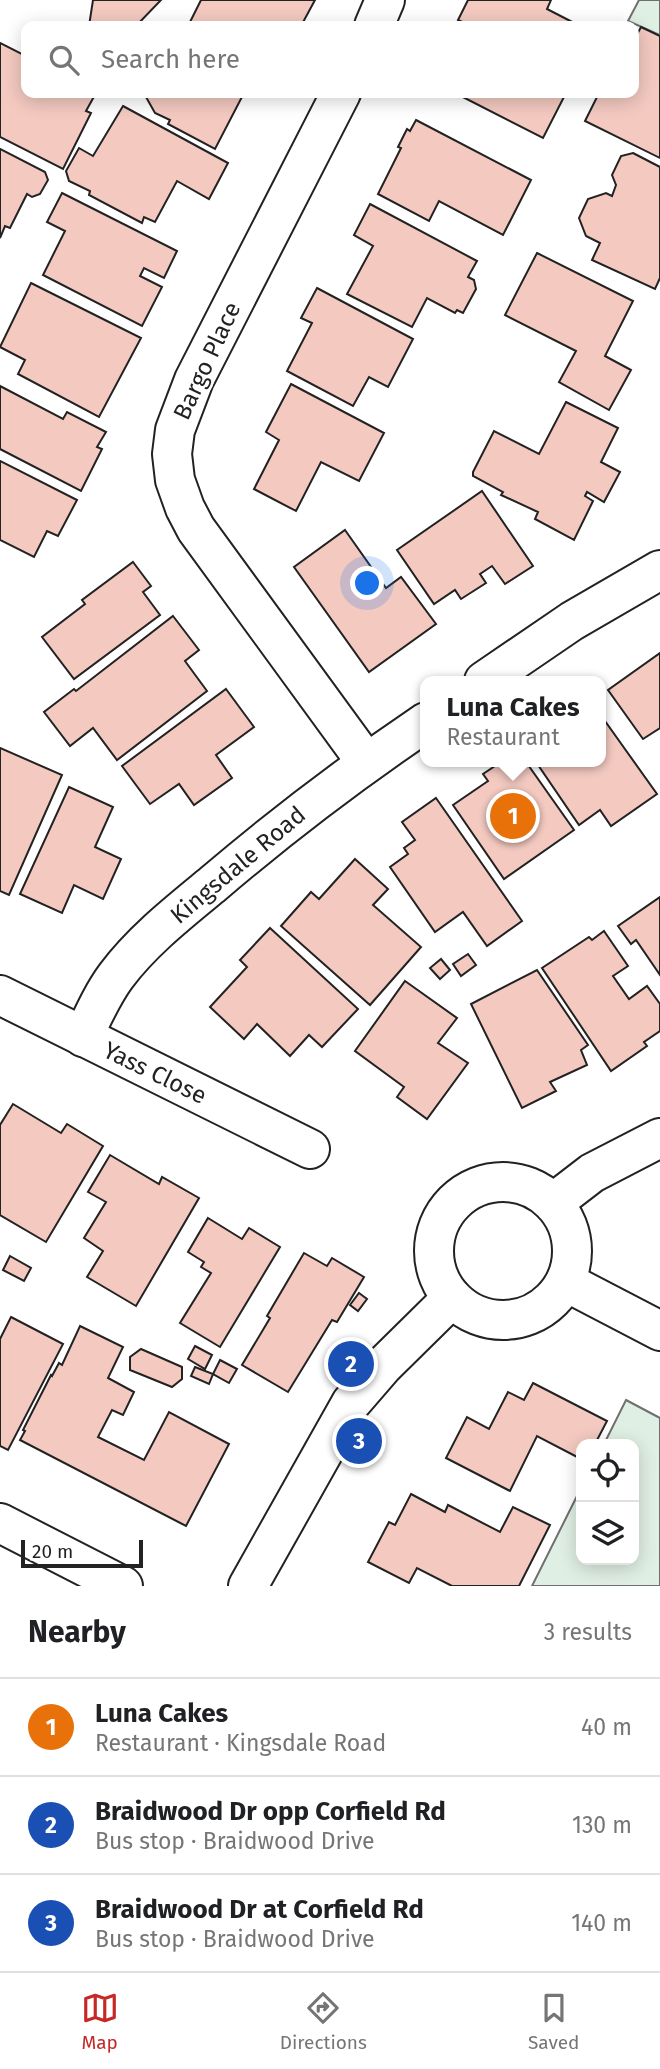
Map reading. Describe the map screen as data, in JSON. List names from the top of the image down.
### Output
{
  "streets": {
    "street": ["Bargo Place", "Kingsdale Road", "Yass Close"]
  },
  "crossings": [
    ["Bargo Place", "Kingsdale Road"],
    ["Kingsdale Road", "Yass Close"]
  ],
  "scale_bar": "20 m",
  "page": {
    "search": "Search here",
    "popup": ["Luna Cakes", "Restaurant"],
    "pins": ["1", "2", "3"],
    "scale": "20 m",
    "heading": ["Nearby", "3 results"],
    "list": [
      {
        "mark": "1",
        "name": "Luna Cakes",
        "note": "Restaurant · Kingsdale Road",
        "value": "40 m"
      },
      {
        "mark": "2",
        "name": "Braidwood Dr opp Corfield Rd",
        "note": "Bus stop · Braidwood Drive",
        "value": "130 m"
      },
      {
        "mark": "3",
        "name": "Braidwood Dr at Corfield Rd",
        "note": "Bus stop · Braidwood Drive",
        "value": "140 m"
      }
    ],
    "nav": ["Map", "Directions", "Saved"]
  }
}
